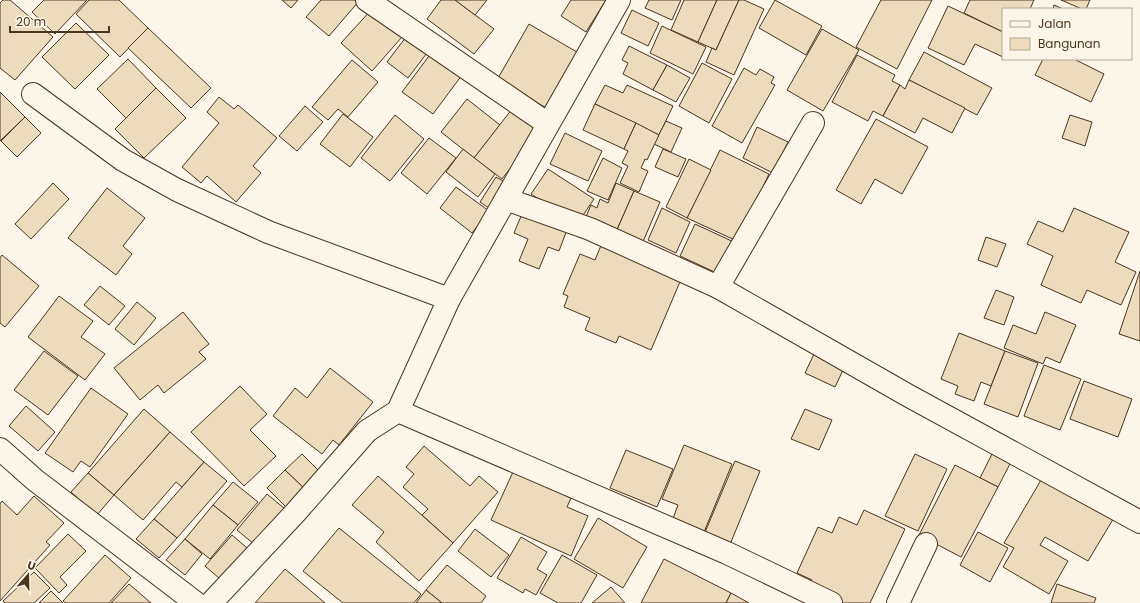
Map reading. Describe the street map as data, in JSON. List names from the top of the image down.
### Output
{
  "legend": ["Jalan", "Bangunan"],
  "scale_bar": "20 m",
  "north": "top"
}
